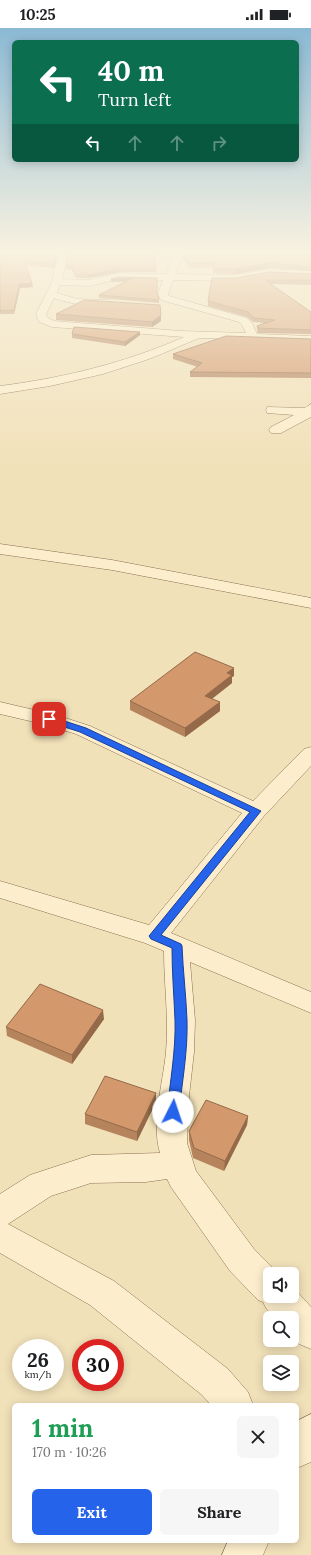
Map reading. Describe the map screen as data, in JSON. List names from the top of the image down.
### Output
{
  "page": {
    "status": "10:25",
    "turn": ["40 m", "Turn left"],
    "speed": "26 km/h",
    "limit": "30",
    "heading": ["1 min", "170 m · 10:26"],
    "buttons": ["Exit", "Share"]
  }
}
